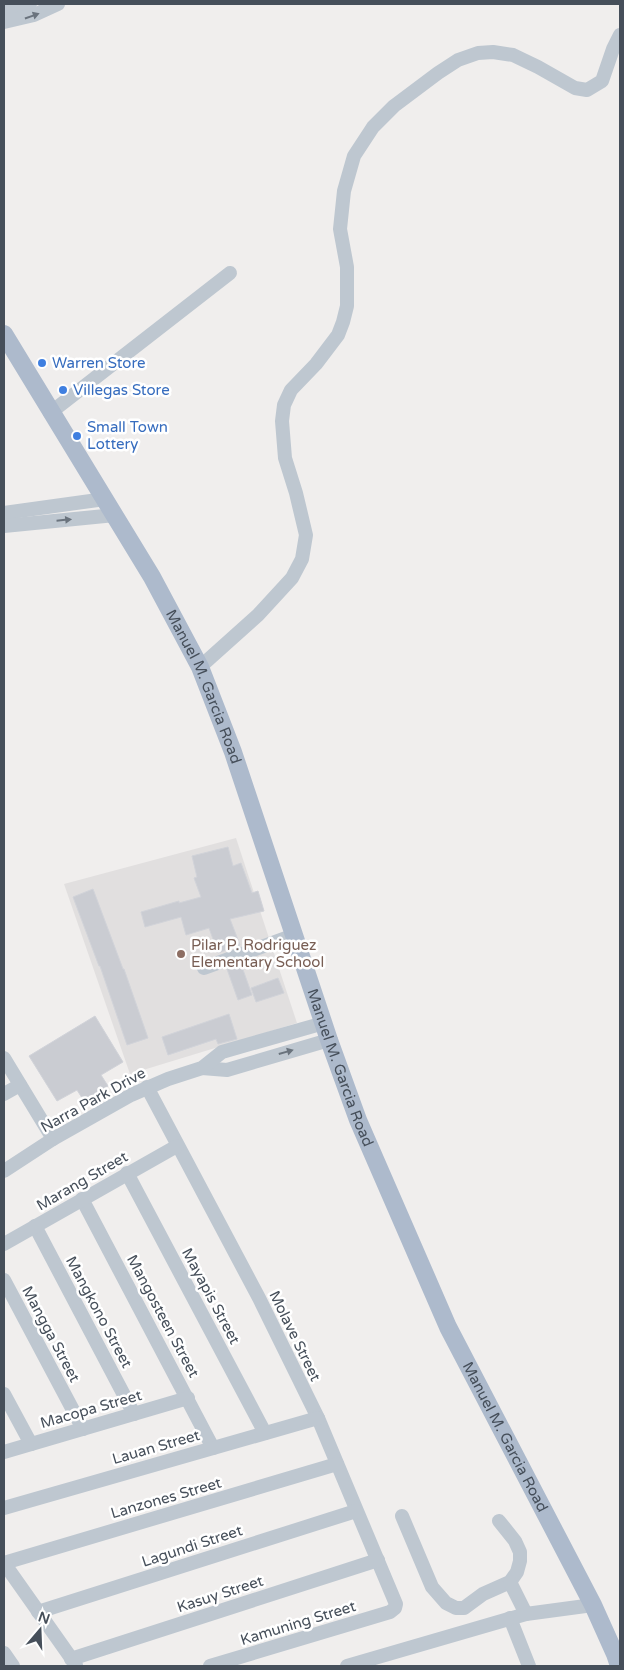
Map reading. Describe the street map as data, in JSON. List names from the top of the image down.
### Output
{
  "streets": {
    "main road": ["Manuel M. Garcia Road"],
    "street": [
      "Narra Park Drive",
      "Marang Street",
      "Mayapis Street",
      "Mangkono Street",
      "Mangosteen Street",
      "Mangga Street",
      "Molave Street",
      "Macopa Street",
      "Lauan Street",
      "Lanzones Street",
      "Lagundi Street",
      "Kasuy Street",
      "Kamuning Street"
    ]
  },
  "crossings": [
    ["Manuel M. Garcia Road", "Narra Park Drive"],
    ["Narra Park Drive", "Molave Street"],
    ["Marang Street", "Mayapis Street"],
    ["Marang Street", "Mangkono Street"],
    ["Marang Street", "Mangosteen Street"],
    ["Marang Street", "Molave Street"],
    ["Mayapis Street", "Lauan Street"],
    ["Mangkono Street", "Macopa Street"],
    ["Mangosteen Street", "Macopa Street"],
    ["Mangosteen Street", "Lauan Street"],
    ["Mangga Street", "Macopa Street"],
    ["Molave Street", "Lauan Street"],
    ["Molave Street", "Lanzones Street"],
    ["Molave Street", "Lagundi Street"],
    ["Molave Street", "Kasuy Street"],
    ["Molave Street", "Kamuning Street"]
  ],
  "places": [
    "Warren Store",
    "Villegas Store",
    "Small Town Lottery",
    "Pilar P. Rodriguez Elementary School"
  ],
  "north": "top"
}
